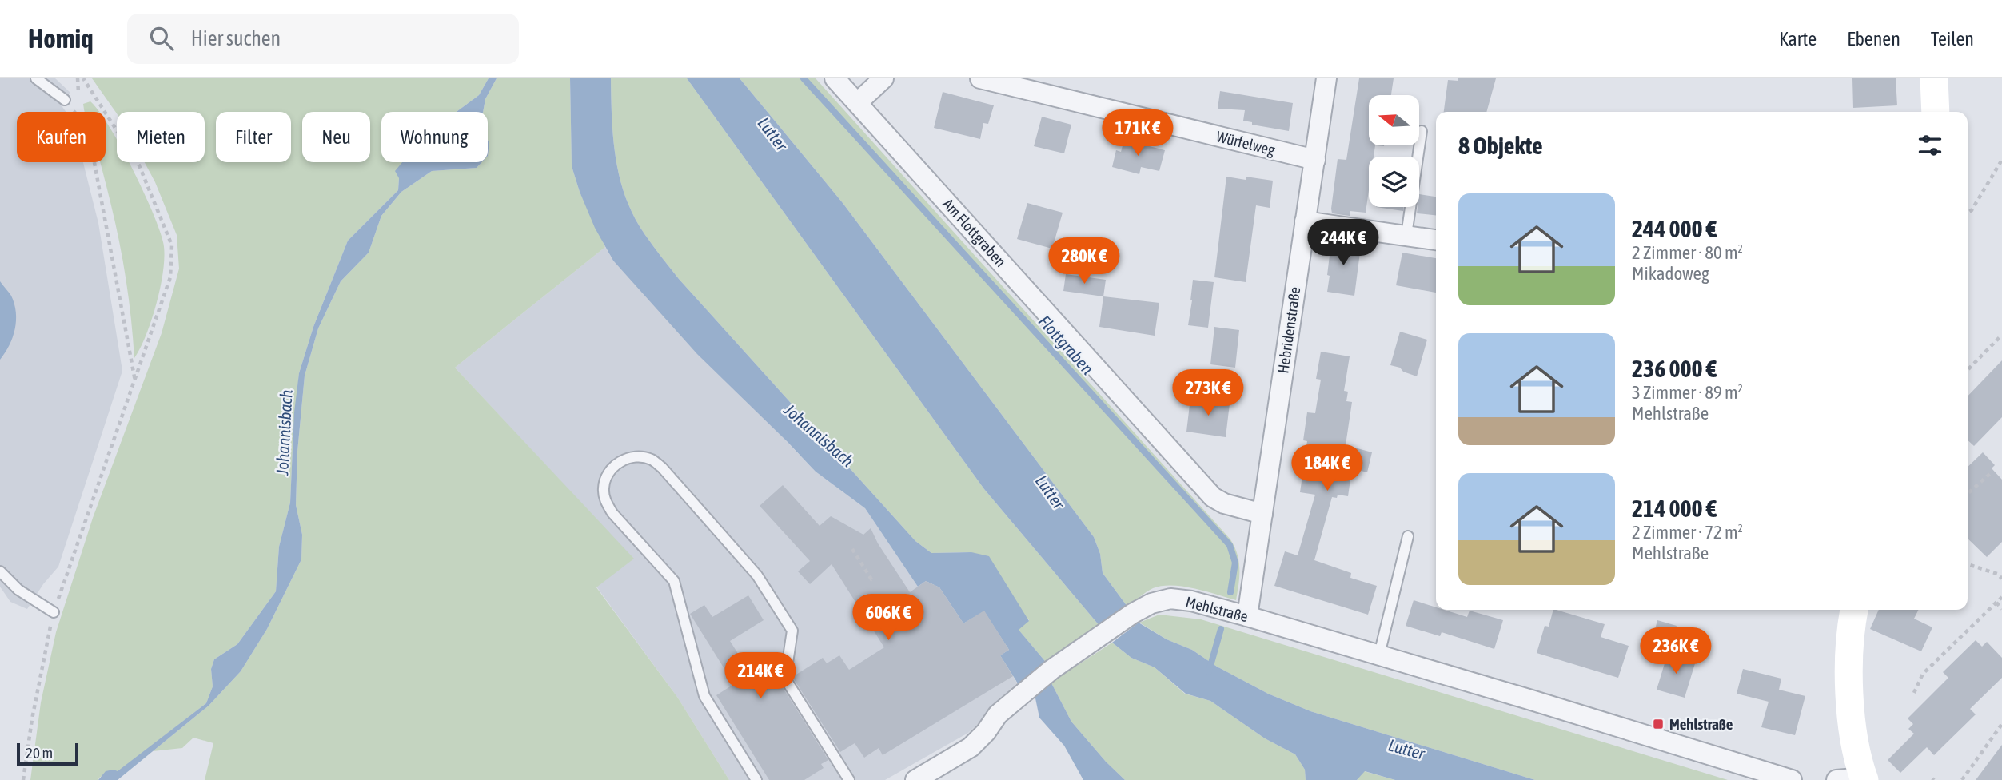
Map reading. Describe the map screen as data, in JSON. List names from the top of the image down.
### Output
{
  "streets": {
    "street": [
      "Würfelweg",
      "Am Flottgraben",
      "Hebridenstraße",
      "Mehlstraße"
    ]
  },
  "crossings": [
    ["Würfelweg", "Hebridenstraße"],
    ["Am Flottgraben", "Hebridenstraße"],
    ["Hebridenstraße", "Mehlstraße"]
  ],
  "water": ["Lutter", "Flottgraben", "Johannisbach"],
  "places": {
    "transit": ["Mehlstraße"]
  },
  "scale_bar": "20 m",
  "north": "left",
  "page": {
    "header": "Homiq",
    "search": "Hier suchen",
    "nav": ["Karte", "Ebenen", "Teilen"],
    "price": [
      "171K €",
      "244K €",
      "280K €",
      "273K €",
      "184K €",
      "606K €",
      "236K €",
      "214K €"
    ],
    "chip": [
      "Kaufen",
      "Mieten",
      "Filter",
      "Neu",
      "Wohnung"
    ],
    "heading": "8 Objekte",
    "list": [
      {
        "name": "244 000 €",
        "note": "2 Zimmer · 80 m² · Mikadoweg"
      },
      {
        "name": "236 000 €",
        "note": "3 Zimmer · 89 m² · Mehlstraße"
      },
      {
        "name": "214 000 €",
        "note": "2 Zimmer · 72 m² · Mehlstraße"
      }
    ],
    "scale": "20 m"
  }
}
